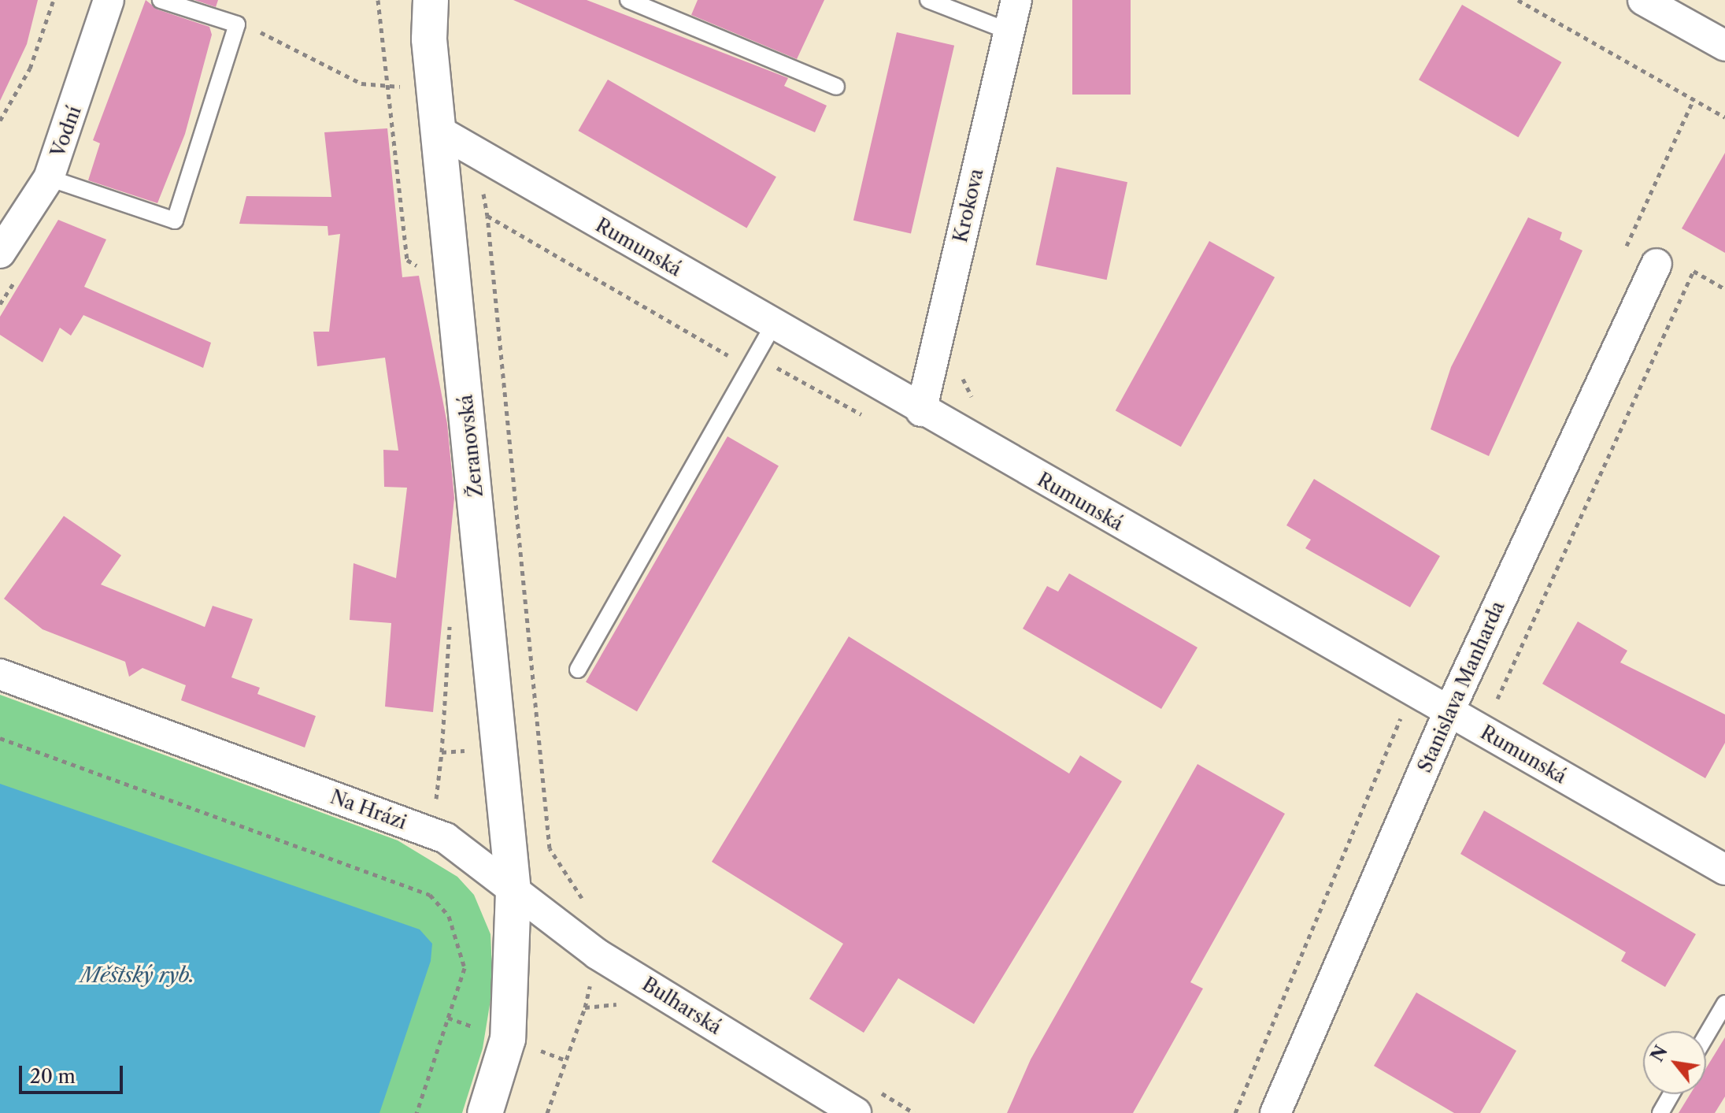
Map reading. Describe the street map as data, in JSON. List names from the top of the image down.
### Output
{
  "streets": {
    "street": [
      "Vodní",
      "Krokova",
      "Rumunská",
      "Žeranovská",
      "Stanislava Manharda",
      "Na Hrázi",
      "Bulharská"
    ]
  },
  "crossings": [
    ["Krokova", "Rumunská"],
    ["Rumunská", "Žeranovská"],
    ["Rumunská", "Stanislava Manharda"],
    ["Žeranovská", "Na Hrázi"],
    ["Žeranovská", "Bulharská"],
    ["Na Hrázi", "Bulharská"]
  ],
  "water": ["Městský ryb."],
  "scale_bar": "20 m",
  "north": "top left"
}
